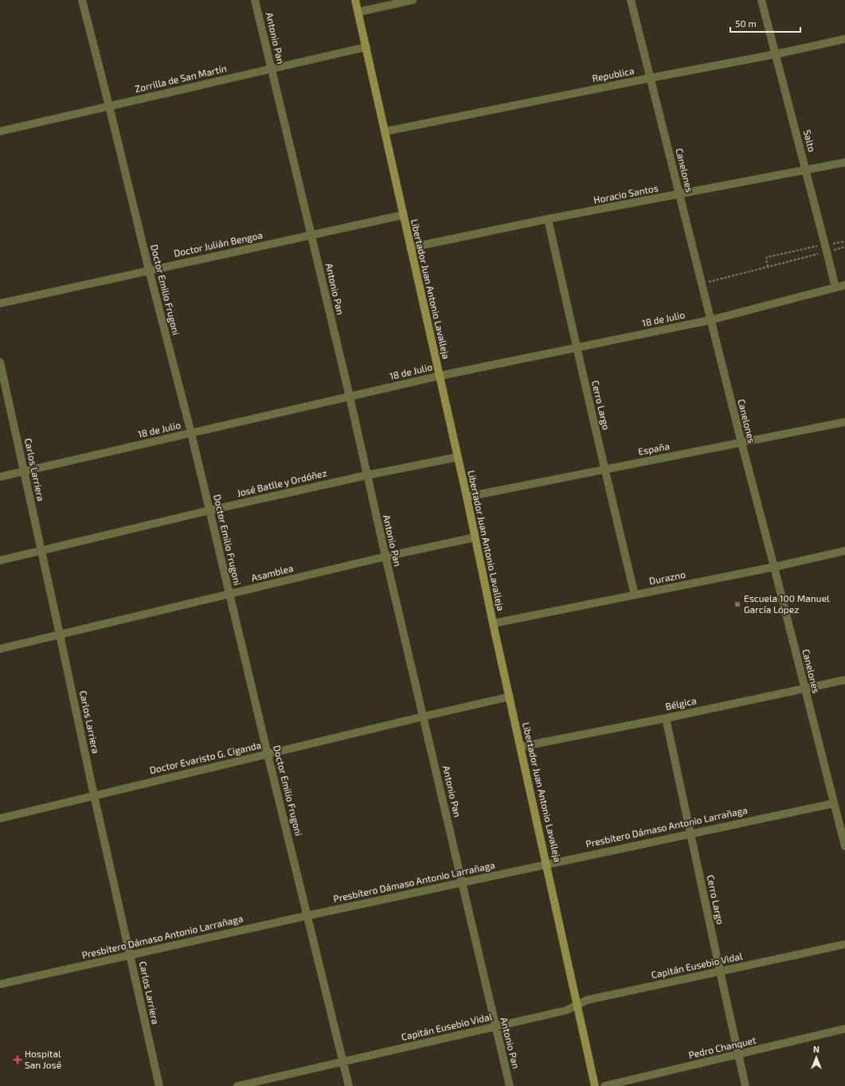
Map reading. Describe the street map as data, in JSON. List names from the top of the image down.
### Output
{
  "streets": {
    "street": [
      "Antonio Pan",
      "Republica",
      "Zorrilla de San Martín",
      "Salto",
      "Canelones",
      "Horacio Santos",
      "Doctor Julián Bengoa",
      "Libertador Juan Antonio Lavalleja",
      "Doctor Emilio Frugoni",
      "18 de Julio",
      "Cerro Largo",
      "España",
      "Carlos Larriera",
      "José Batlle y Ordóñez",
      "Asamblea",
      "Durazno",
      "Bélgica",
      "Doctor Evaristo G. Ciganda",
      "Presbítero Dámaso Antonio Larrañaga",
      "Capitán Eusebio Vidal",
      "Pedro Chanquet"
    ]
  },
  "crossings": [
    ["Antonio Pan", "Zorrilla de San Martín"],
    ["Antonio Pan", "Doctor Julián Bengoa"],
    ["Antonio Pan", "18 de Julio"],
    ["Antonio Pan", "José Batlle y Ordóñez"],
    ["Antonio Pan", "Asamblea"],
    ["Antonio Pan", "Doctor Evaristo G. Ciganda"],
    ["Antonio Pan", "Presbítero Dámaso Antonio Larrañaga"],
    ["Antonio Pan", "Capitán Eusebio Vidal"],
    ["Republica", "Salto"],
    ["Republica", "Canelones"],
    ["Republica", "Libertador Juan Antonio Lavalleja"],
    ["Zorrilla de San Martín", "Libertador Juan Antonio Lavalleja"],
    ["Zorrilla de San Martín", "Doctor Emilio Frugoni"],
    ["Salto", "Horacio Santos"],
    ["Salto", "18 de Julio"],
    ["Canelones", "Horacio Santos"],
    ["Canelones", "18 de Julio"],
    ["Canelones", "España"],
    ["Canelones", "Durazno"],
    ["Canelones", "Bélgica"],
    ["Canelones", "Presbítero Dámaso Antonio Larrañaga"],
    ["Horacio Santos", "Libertador Juan Antonio Lavalleja"],
    ["Horacio Santos", "Cerro Largo"],
    ["Doctor Julián Bengoa", "Libertador Juan Antonio Lavalleja"],
    ["Doctor Julián Bengoa", "Doctor Emilio Frugoni"],
    ["Libertador Juan Antonio Lavalleja", "18 de Julio"],
    ["Libertador Juan Antonio Lavalleja", "España"],
    ["Libertador Juan Antonio Lavalleja", "José Batlle y Ordóñez"],
    ["Libertador Juan Antonio Lavalleja", "Asamblea"],
    ["Libertador Juan Antonio Lavalleja", "Durazno"],
    ["Libertador Juan Antonio Lavalleja", "Bélgica"],
    ["Libertador Juan Antonio Lavalleja", "Doctor Evaristo G. Ciganda"],
    ["Libertador Juan Antonio Lavalleja", "Presbítero Dámaso Antonio Larrañaga"],
    ["Libertador Juan Antonio Lavalleja", "Capitán Eusebio Vidal"],
    ["Doctor Emilio Frugoni", "18 de Julio"],
    ["Doctor Emilio Frugoni", "José Batlle y Ordóñez"],
    ["Doctor Emilio Frugoni", "Asamblea"],
    ["Doctor Emilio Frugoni", "Doctor Evaristo G. Ciganda"],
    ["Doctor Emilio Frugoni", "Presbítero Dámaso Antonio Larrañaga"],
    ["Doctor Emilio Frugoni", "Capitán Eusebio Vidal"],
    ["18 de Julio", "Cerro Largo"],
    ["18 de Julio", "Carlos Larriera"],
    ["Cerro Largo", "España"],
    ["Cerro Largo", "Durazno"],
    ["Cerro Largo", "Bélgica"],
    ["Cerro Largo", "Presbítero Dámaso Antonio Larrañaga"],
    ["Cerro Largo", "Capitán Eusebio Vidal"],
    ["Cerro Largo", "Pedro Chanquet"],
    ["Carlos Larriera", "José Batlle y Ordóñez"],
    ["Carlos Larriera", "Asamblea"],
    ["Carlos Larriera", "Doctor Evaristo G. Ciganda"],
    ["Carlos Larriera", "Presbítero Dámaso Antonio Larrañaga"]
  ],
  "places": {
    "other": ["Escuela 100 Manuel García López"],
    "health": ["Hospital San José"]
  },
  "scale_bar": "50 m",
  "north": "top"
}
